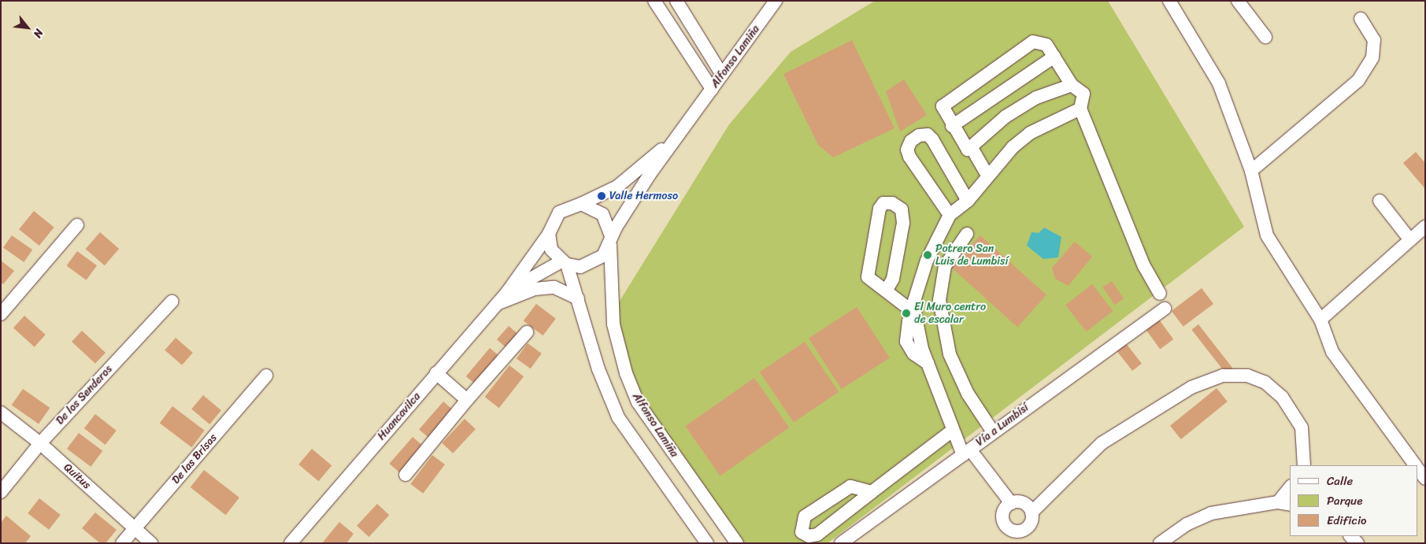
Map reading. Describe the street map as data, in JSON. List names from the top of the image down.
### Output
{
  "streets": {
    "street": [
      "Alfonso Lamiña",
      "De los Senderos",
      "Huancavilca",
      "Vía a Lumbisí",
      "De las Brisas",
      "Quitus"
    ]
  },
  "crossings": [
    ["Alfonso Lamiña", "Huancavilca"],
    ["De los Senderos", "Quitus"],
    ["De las Brisas", "Quitus"]
  ],
  "places": ["Valle Hermoso", "Potrero San Luis de Lumbisí", "El Muro centro de escalar"],
  "legend": ["Calle", "Parque", "Edificio"],
  "north": "bottom right"
}
